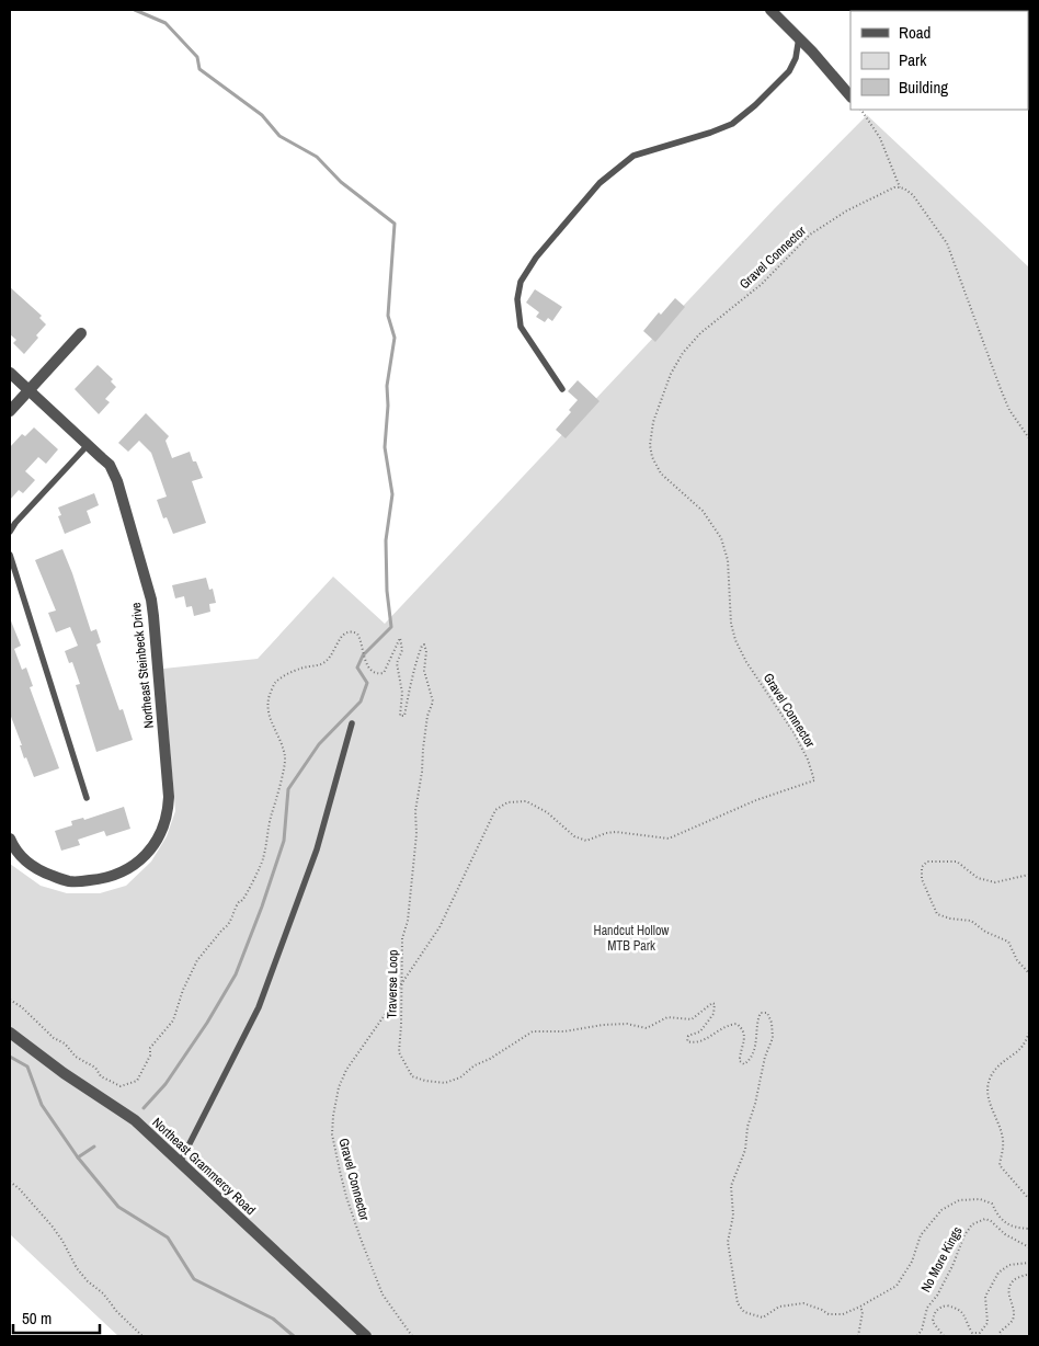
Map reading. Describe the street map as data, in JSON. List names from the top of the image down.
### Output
{
  "streets": {
    "street": ["Northeast Steinbeck Drive", "Northeast Grammercy Road"],
    "path": ["Gravel Connector", "Traverse Loop", "No More Kings"]
  },
  "crossings": [
    ["Gravel Connector", "Traverse Loop"]
  ],
  "parks": ["Handcut Hollow MTB Park"],
  "legend": ["Road", "Park", "Building"],
  "scale_bar": "50 m"
}
